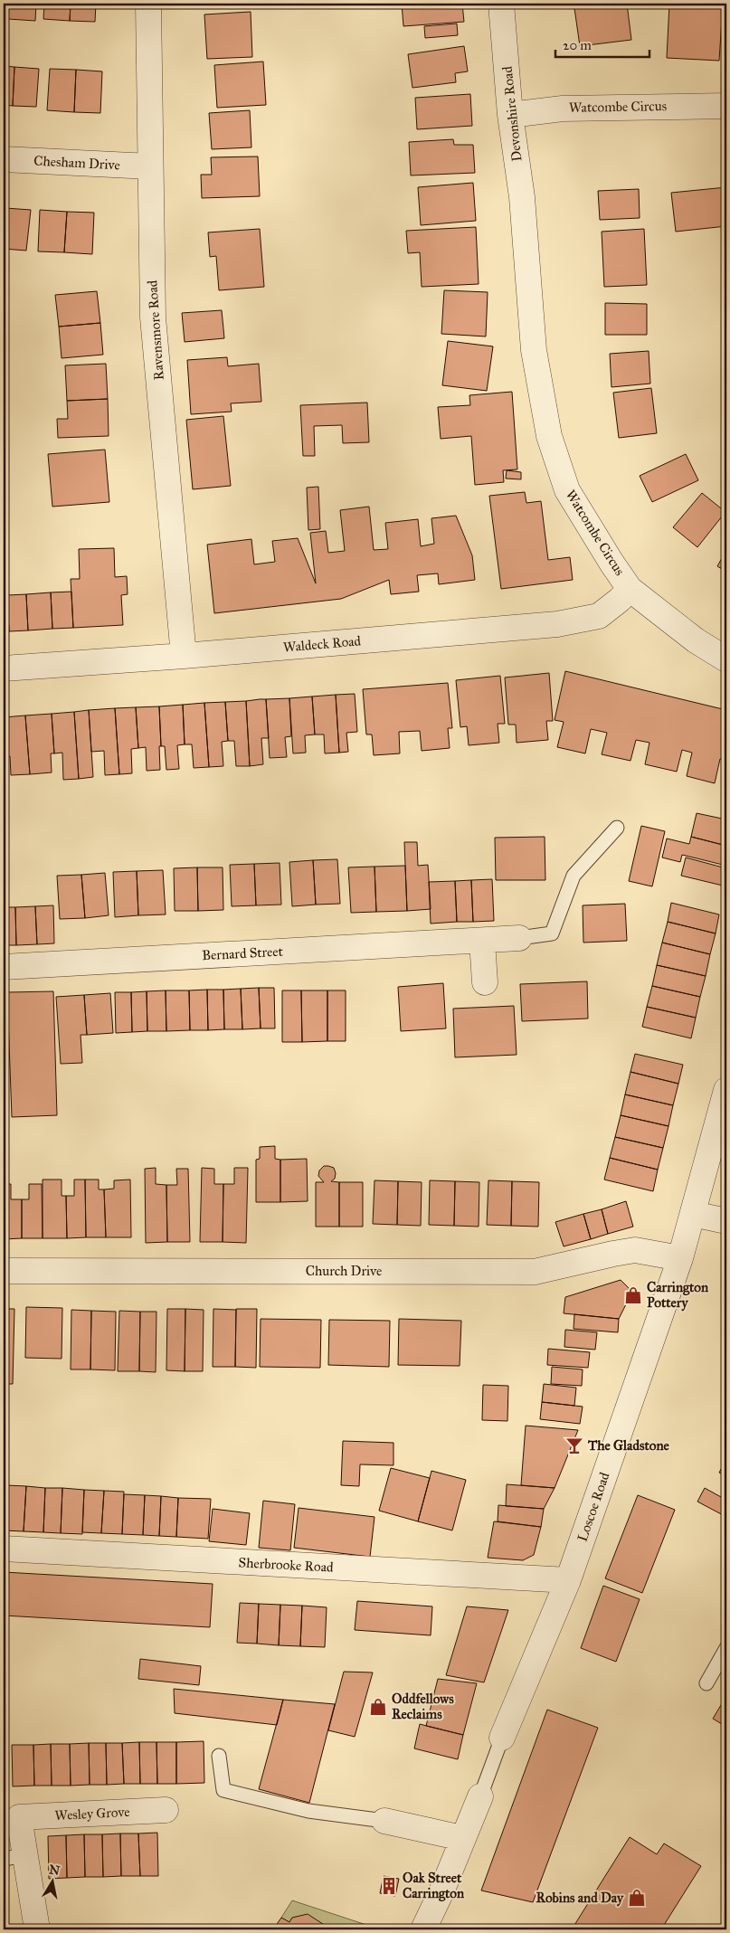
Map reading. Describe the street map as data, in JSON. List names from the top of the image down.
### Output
{
  "streets": {
    "street": [
      "Watcombe Circus",
      "Devonshire Road",
      "Chesham Drive",
      "Ravensmore Road",
      "Waldeck Road",
      "Bernard Street",
      "Church Drive",
      "Loscoe Road",
      "Sherbrooke Road",
      "Wesley Grove"
    ]
  },
  "crossings": [
    ["Watcombe Circus", "Devonshire Road"],
    ["Watcombe Circus", "Waldeck Road"],
    ["Chesham Drive", "Ravensmore Road"],
    ["Ravensmore Road", "Waldeck Road"],
    ["Church Drive", "Loscoe Road"],
    ["Loscoe Road", "Sherbrooke Road"]
  ],
  "places": {
    "shop": ["Carrington Pottery", "Oddfellows Reclaims", "Robins and Day"],
    "bar": ["The Gladstone"],
    "building": ["Oak Street Carrington"]
  },
  "scale_bar": "20 m",
  "north": "top"
}
